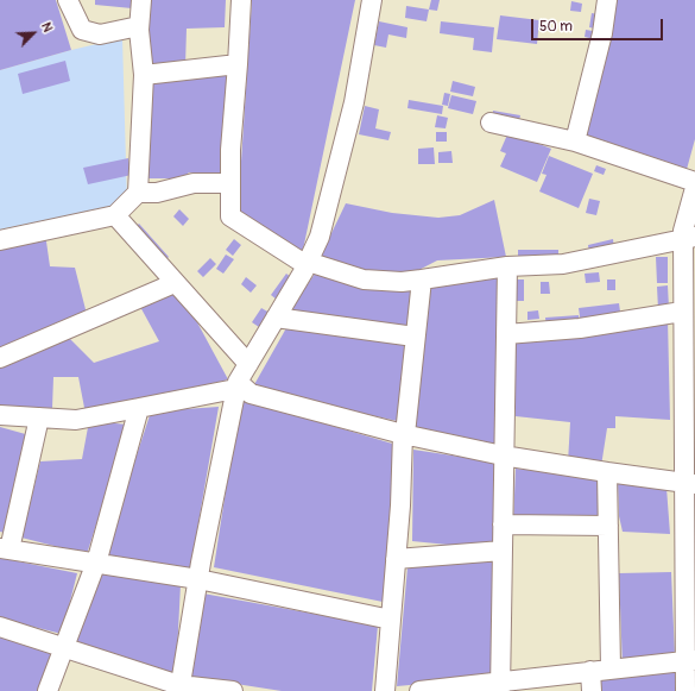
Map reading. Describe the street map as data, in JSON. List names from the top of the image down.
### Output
{
  "scale_bar": "50 m",
  "north": "top right"
}
